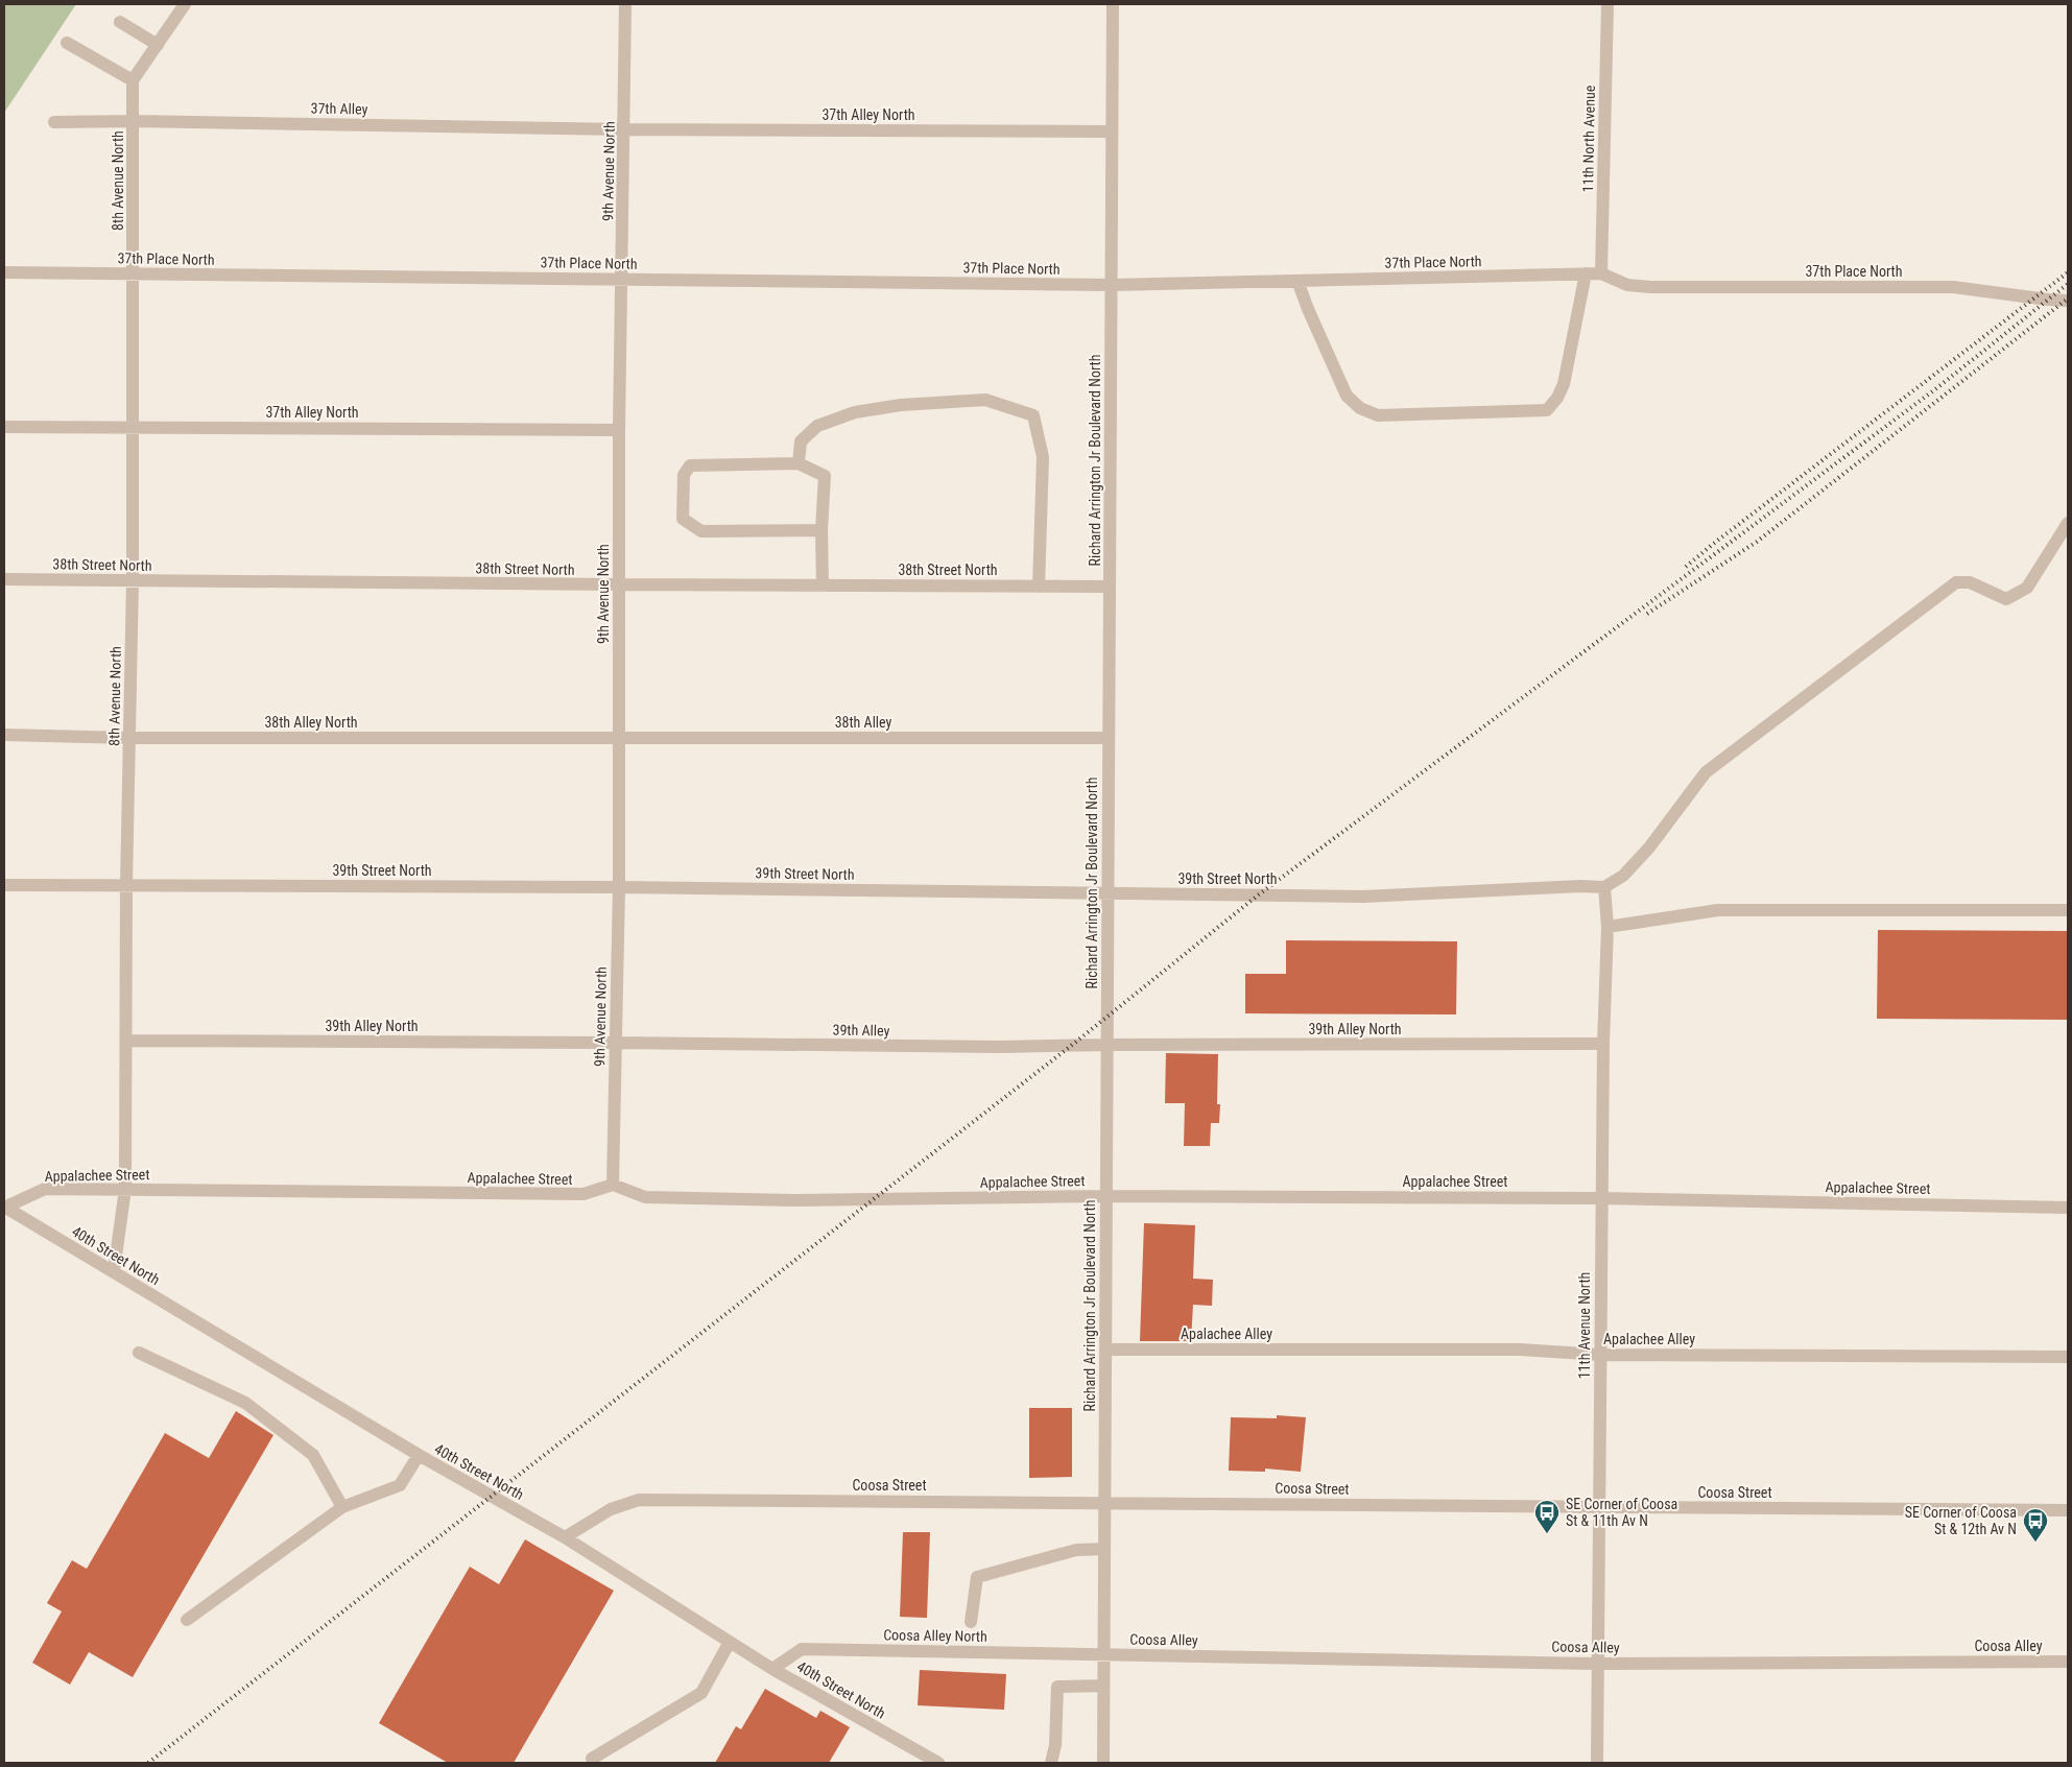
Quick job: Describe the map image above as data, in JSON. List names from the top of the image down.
{
  "streets": {
    "street": [
      "37th Alley",
      "37th Alley North",
      "11th North Avenue",
      "9th Avenue North",
      "8th Avenue North",
      "37th Place North",
      "Richard Arrington Jr Boulevard North",
      "38th Street North",
      "38th Alley North",
      "38th Alley",
      "39th Street North",
      "39th Alley North",
      "39th Alley",
      "Appalachee Street",
      "40th Street North",
      "11th Avenue North",
      "Apalachee Alley",
      "Coosa Street",
      "Coosa Alley North",
      "Coosa Alley"
    ]
  },
  "crossings": [
    ["37th Alley", "37th Alley North"],
    ["37th Alley", "9th Avenue North"],
    ["37th Alley", "8th Avenue North"],
    ["37th Alley North", "9th Avenue North"],
    ["37th Alley North", "8th Avenue North"],
    ["37th Alley North", "Richard Arrington Jr Boulevard North"],
    ["11th North Avenue", "37th Place North"],
    ["9th Avenue North", "37th Place North"],
    ["9th Avenue North", "38th Street North"],
    ["9th Avenue North", "38th Alley North"],
    ["9th Avenue North", "38th Alley"],
    ["9th Avenue North", "39th Street North"],
    ["9th Avenue North", "39th Alley North"],
    ["9th Avenue North", "39th Alley"],
    ["9th Avenue North", "Appalachee Street"],
    ["8th Avenue North", "37th Place North"],
    ["8th Avenue North", "38th Street North"],
    ["8th Avenue North", "38th Alley North"],
    ["8th Avenue North", "39th Street North"],
    ["8th Avenue North", "39th Alley North"],
    ["8th Avenue North", "Appalachee Street"],
    ["8th Avenue North", "40th Street North"],
    ["37th Place North", "Richard Arrington Jr Boulevard North"],
    ["Richard Arrington Jr Boulevard North", "38th Street North"],
    ["Richard Arrington Jr Boulevard North", "38th Alley"],
    ["Richard Arrington Jr Boulevard North", "39th Street North"],
    ["Richard Arrington Jr Boulevard North", "39th Alley North"],
    ["Richard Arrington Jr Boulevard North", "39th Alley"],
    ["Richard Arrington Jr Boulevard North", "Appalachee Street"],
    ["Richard Arrington Jr Boulevard North", "Apalachee Alley"],
    ["Richard Arrington Jr Boulevard North", "Coosa Street"],
    ["Richard Arrington Jr Boulevard North", "Coosa Alley North"],
    ["Richard Arrington Jr Boulevard North", "Coosa Alley"],
    ["38th Alley North", "38th Alley"],
    ["39th Street North", "11th Avenue North"],
    ["39th Alley North", "39th Alley"],
    ["39th Alley North", "11th Avenue North"],
    ["Appalachee Street", "40th Street North"],
    ["Appalachee Street", "11th Avenue North"],
    ["40th Street North", "Coosa Street"],
    ["40th Street North", "Coosa Alley North"],
    ["11th Avenue North", "Apalachee Alley"],
    ["11th Avenue North", "Coosa Street"],
    ["11th Avenue North", "Coosa Alley"],
    ["Coosa Alley North", "Coosa Alley"]
  ],
  "places": {
    "bus stop": ["SE Corner of Coosa St & 11th Av N", "SE Corner of Coosa St & 12th Av N"]
  }
}
